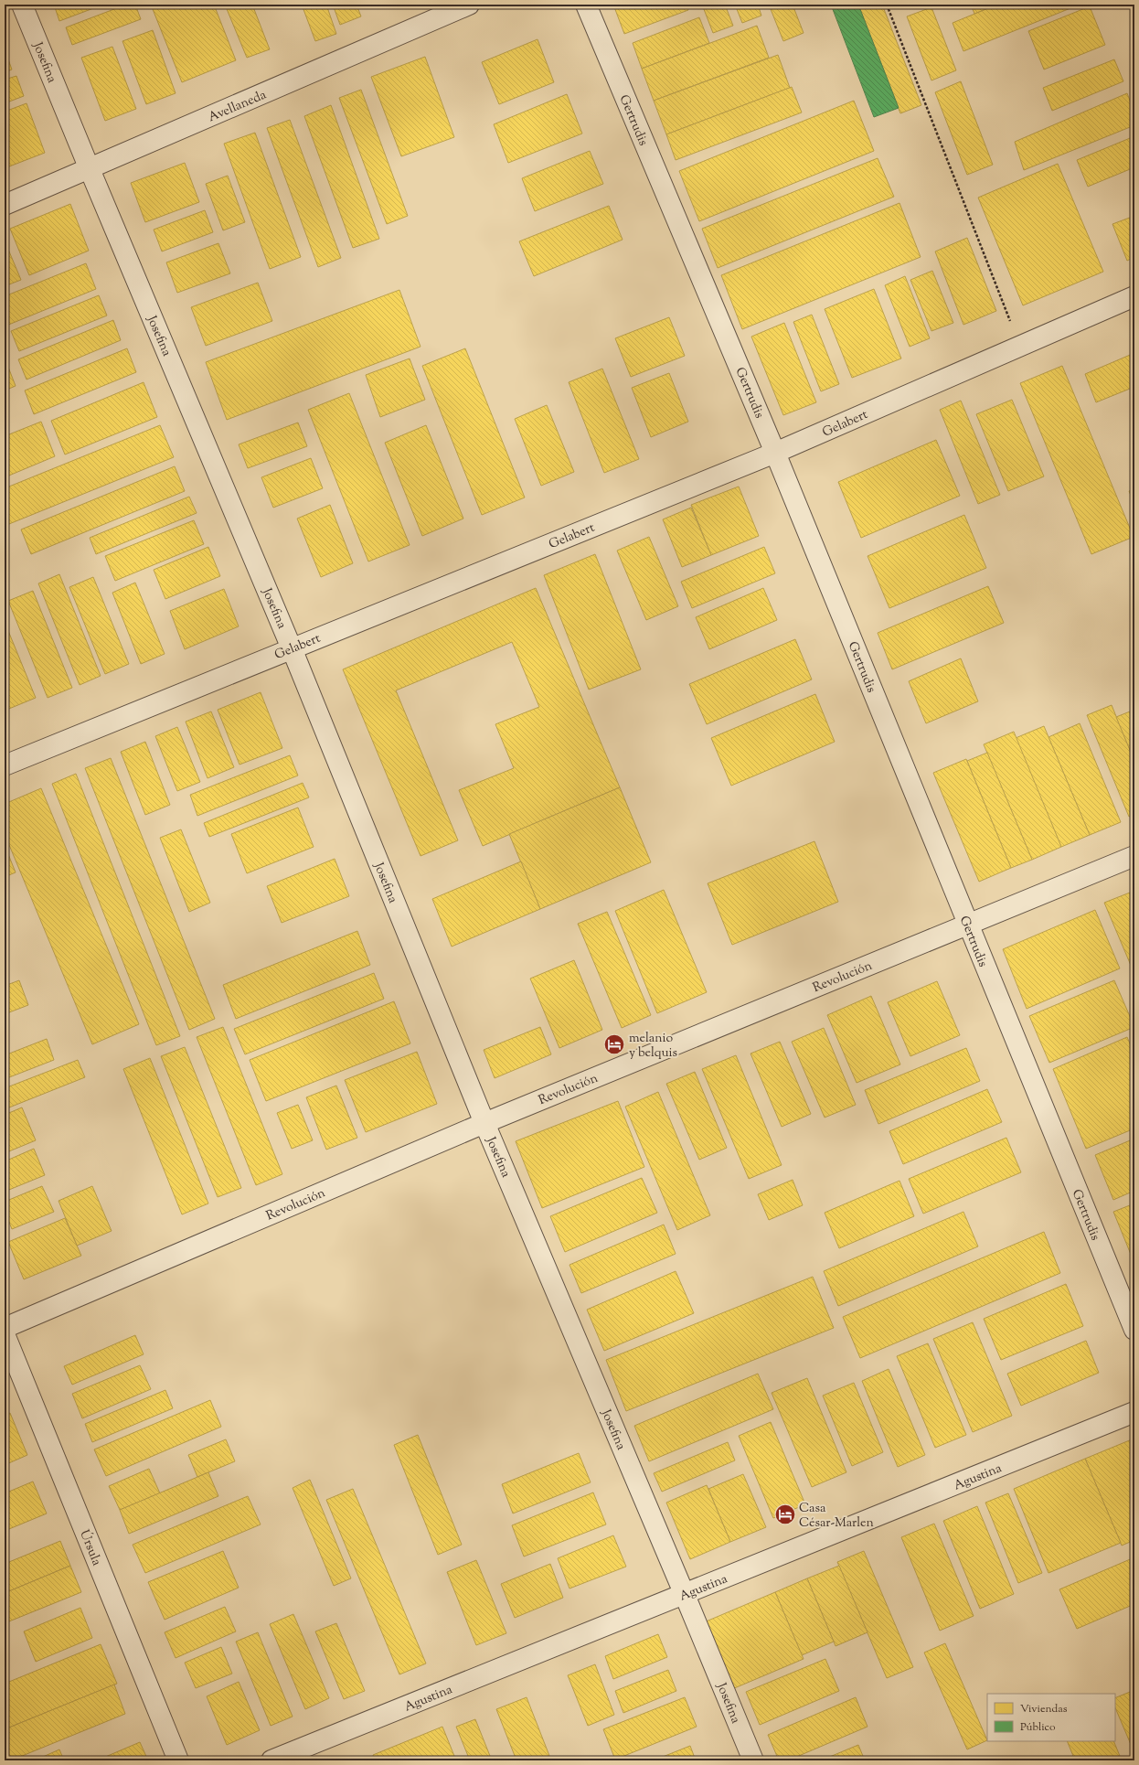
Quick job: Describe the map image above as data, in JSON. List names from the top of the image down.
{
  "streets": {
    "street": [
      "Josefina",
      "Avellaneda",
      "Gertrudis",
      "Gelabert",
      "Revolución",
      "Agustina",
      "Úrsula"
    ]
  },
  "crossings": [
    ["Josefina", "Avellaneda"],
    ["Josefina", "Gelabert"],
    ["Josefina", "Revolución"],
    ["Josefina", "Agustina"],
    ["Gertrudis", "Gelabert"],
    ["Gertrudis", "Revolución"]
  ],
  "places": {
    "hotel": ["melanio y belquis", "Casa César-Marlen"]
  },
  "legend": ["Viviendas", "Público"]
}
